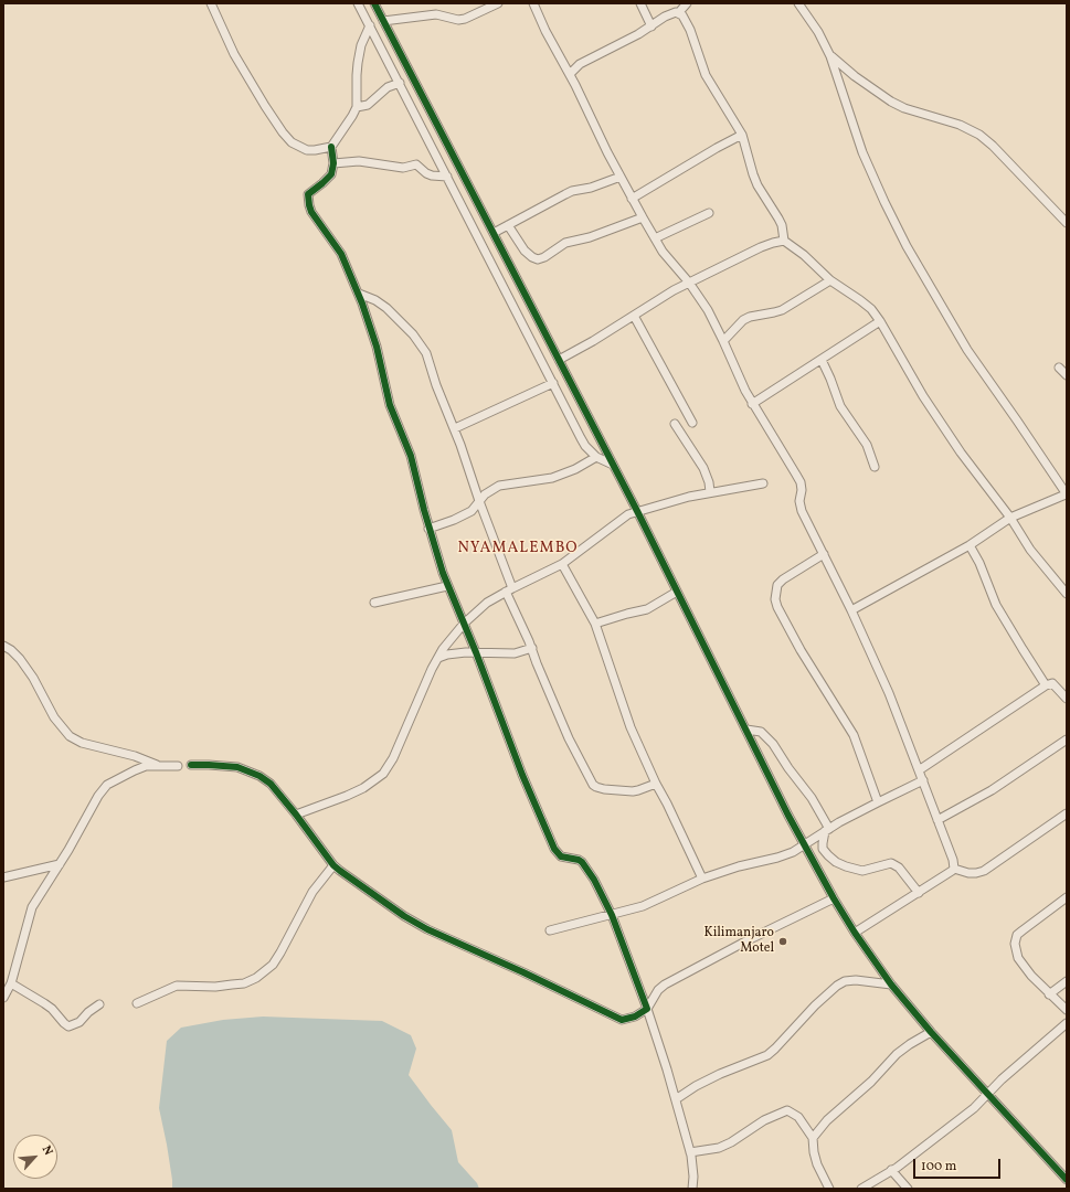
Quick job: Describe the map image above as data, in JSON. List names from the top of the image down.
{
  "districts": ["NYAMALEMBO"],
  "places": ["Kilimanjaro Motel"],
  "scale_bar": "100 m",
  "north": "top right"
}
